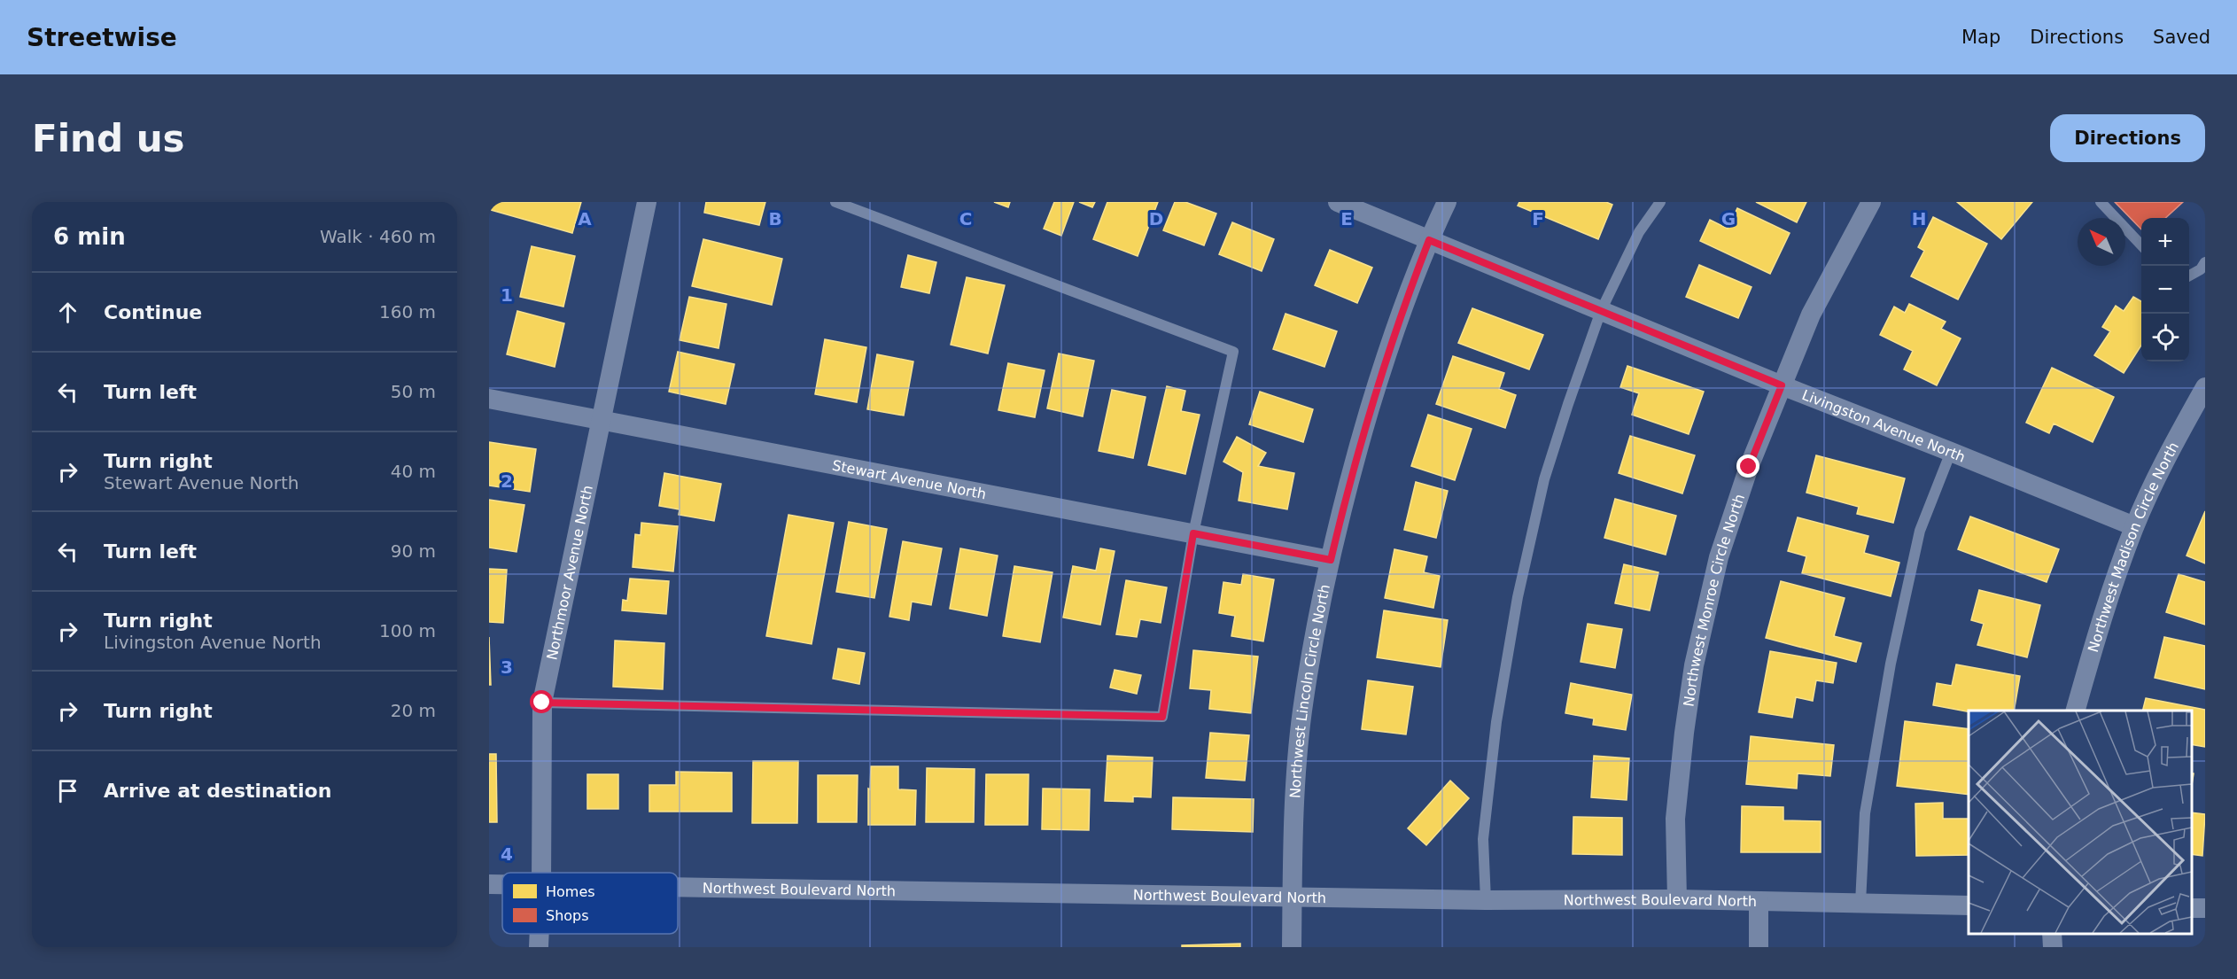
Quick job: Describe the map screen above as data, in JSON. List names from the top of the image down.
{
  "streets": {
    "street": [
      "Livingston Avenue North",
      "Stewart Avenue North",
      "Northwest Madison Circle North",
      "Northmoor Avenue North",
      "Northwest Monroe Circle North",
      "Northwest Lincoln Circle North",
      "Northwest Boulevard North"
    ]
  },
  "crossings": [
    ["Livingston Avenue North", "Northwest Madison Circle North"],
    ["Livingston Avenue North", "Northwest Monroe Circle North"],
    ["Livingston Avenue North", "Northwest Lincoln Circle North"],
    ["Stewart Avenue North", "Northmoor Avenue North"],
    ["Stewart Avenue North", "Northwest Lincoln Circle North"],
    ["Northwest Monroe Circle North", "Northwest Boulevard North"],
    ["Northwest Lincoln Circle North", "Northwest Boulevard North"]
  ],
  "legend": ["Homes", "Shops"],
  "north": "top left",
  "page": {
    "header": "Streetwise",
    "nav": ["Map", "Directions", "Saved"],
    "buttons": "Directions",
    "title": "Find us",
    "heading": ["6 min", "Walk · 460 m"],
    "map_buttons": ["+", "−"],
    "list": [
      ["Continue", "160 m"],
      ["Turn left", "50 m"],
      ["Turn right", "Stewart Avenue North", "40 m"],
      ["Turn left", "90 m"],
      ["Turn right", "Livingston Avenue North", "100 m"],
      ["Turn right", "20 m"],
      "Arrive at destination"
    ]
  },
  "grid": {
    "columns": [
      "A",
      "B",
      "C",
      "D",
      "E",
      "F",
      "G",
      "H"
    ],
    "rows": [
      "1",
      "2",
      "3",
      "4"
    ]
  }
}
